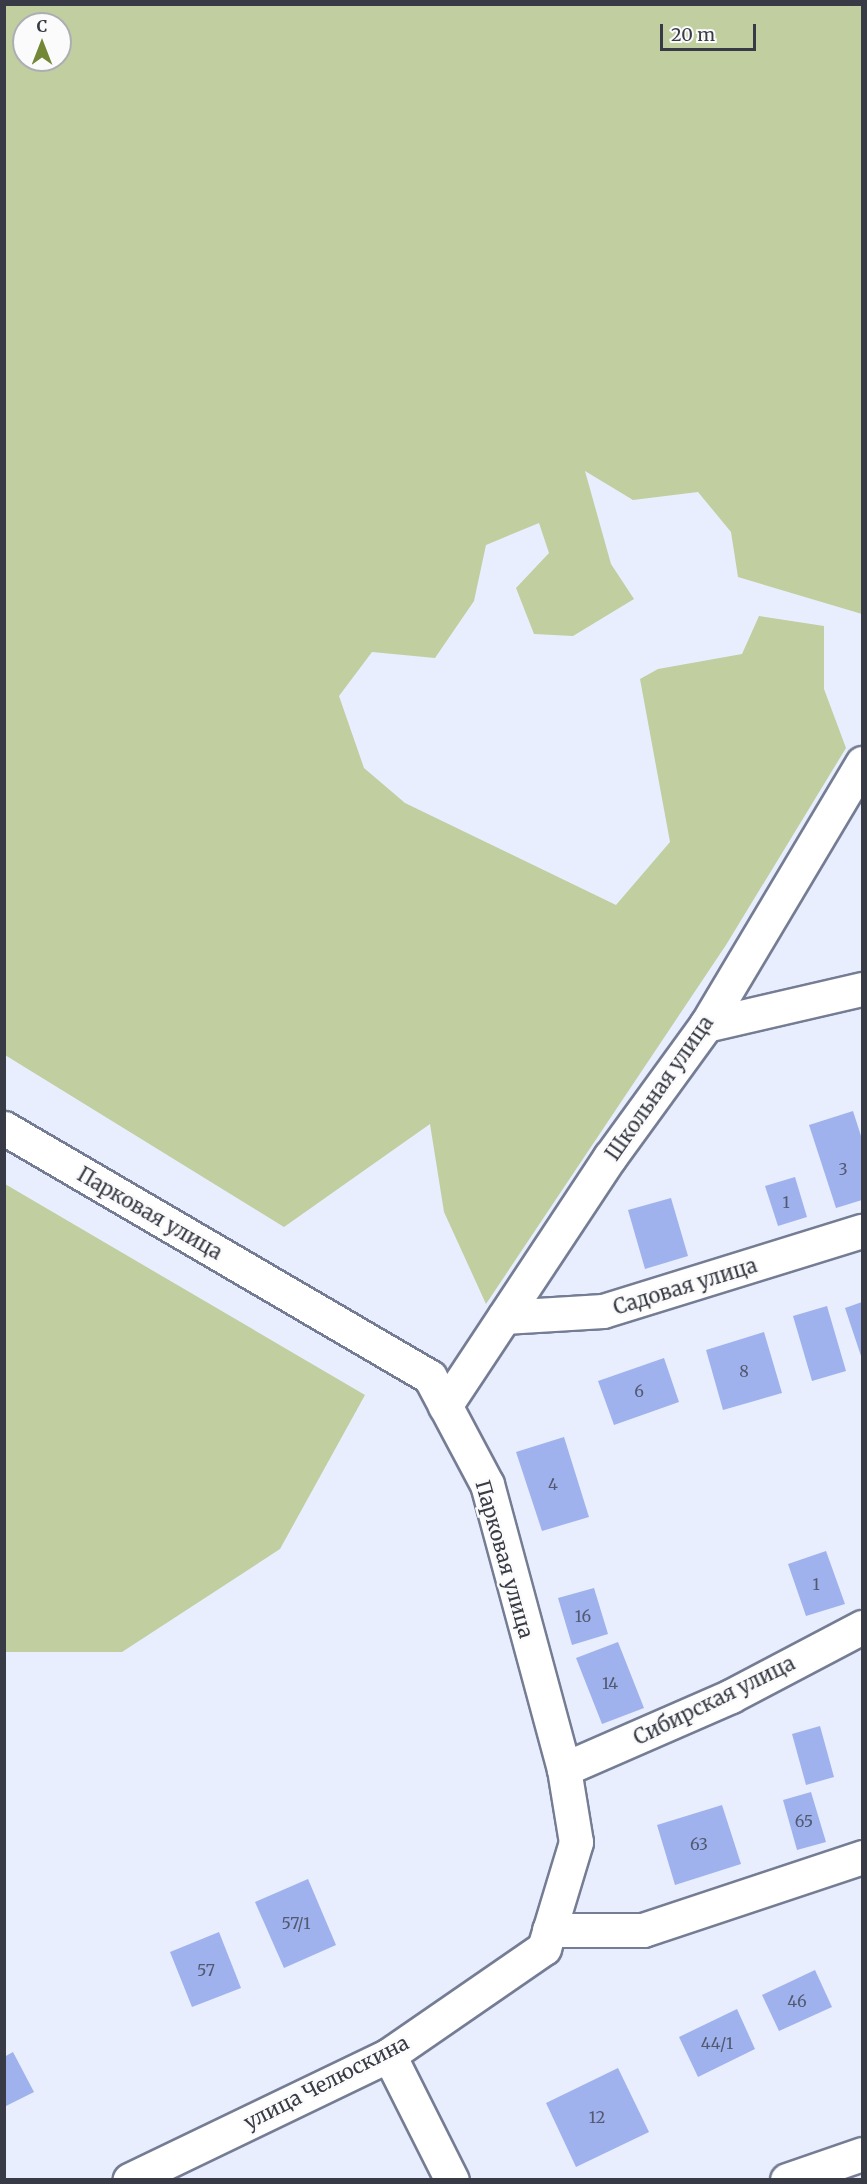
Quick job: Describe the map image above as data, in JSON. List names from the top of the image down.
{
  "streets": {
    "street": [
      "Школьная улица",
      "Парковая улица",
      "Садовая улица",
      "Сибирская улица",
      "улица Челюскина"
    ]
  },
  "crossings": [
    ["Школьная улица", "Парковая улица"],
    ["Школьная улица", "Садовая улица"],
    ["Парковая улица", "Сибирская улица"],
    ["Парковая улица", "улица Челюскина"]
  ],
  "house_numbers": [
    "3",
    "1",
    "8",
    "6",
    "4",
    "1",
    "16",
    "14",
    "65",
    "63",
    "57/1",
    "57",
    "46",
    "44/1",
    "12"
  ],
  "scale_bar": "20 m",
  "north": "top"
}
